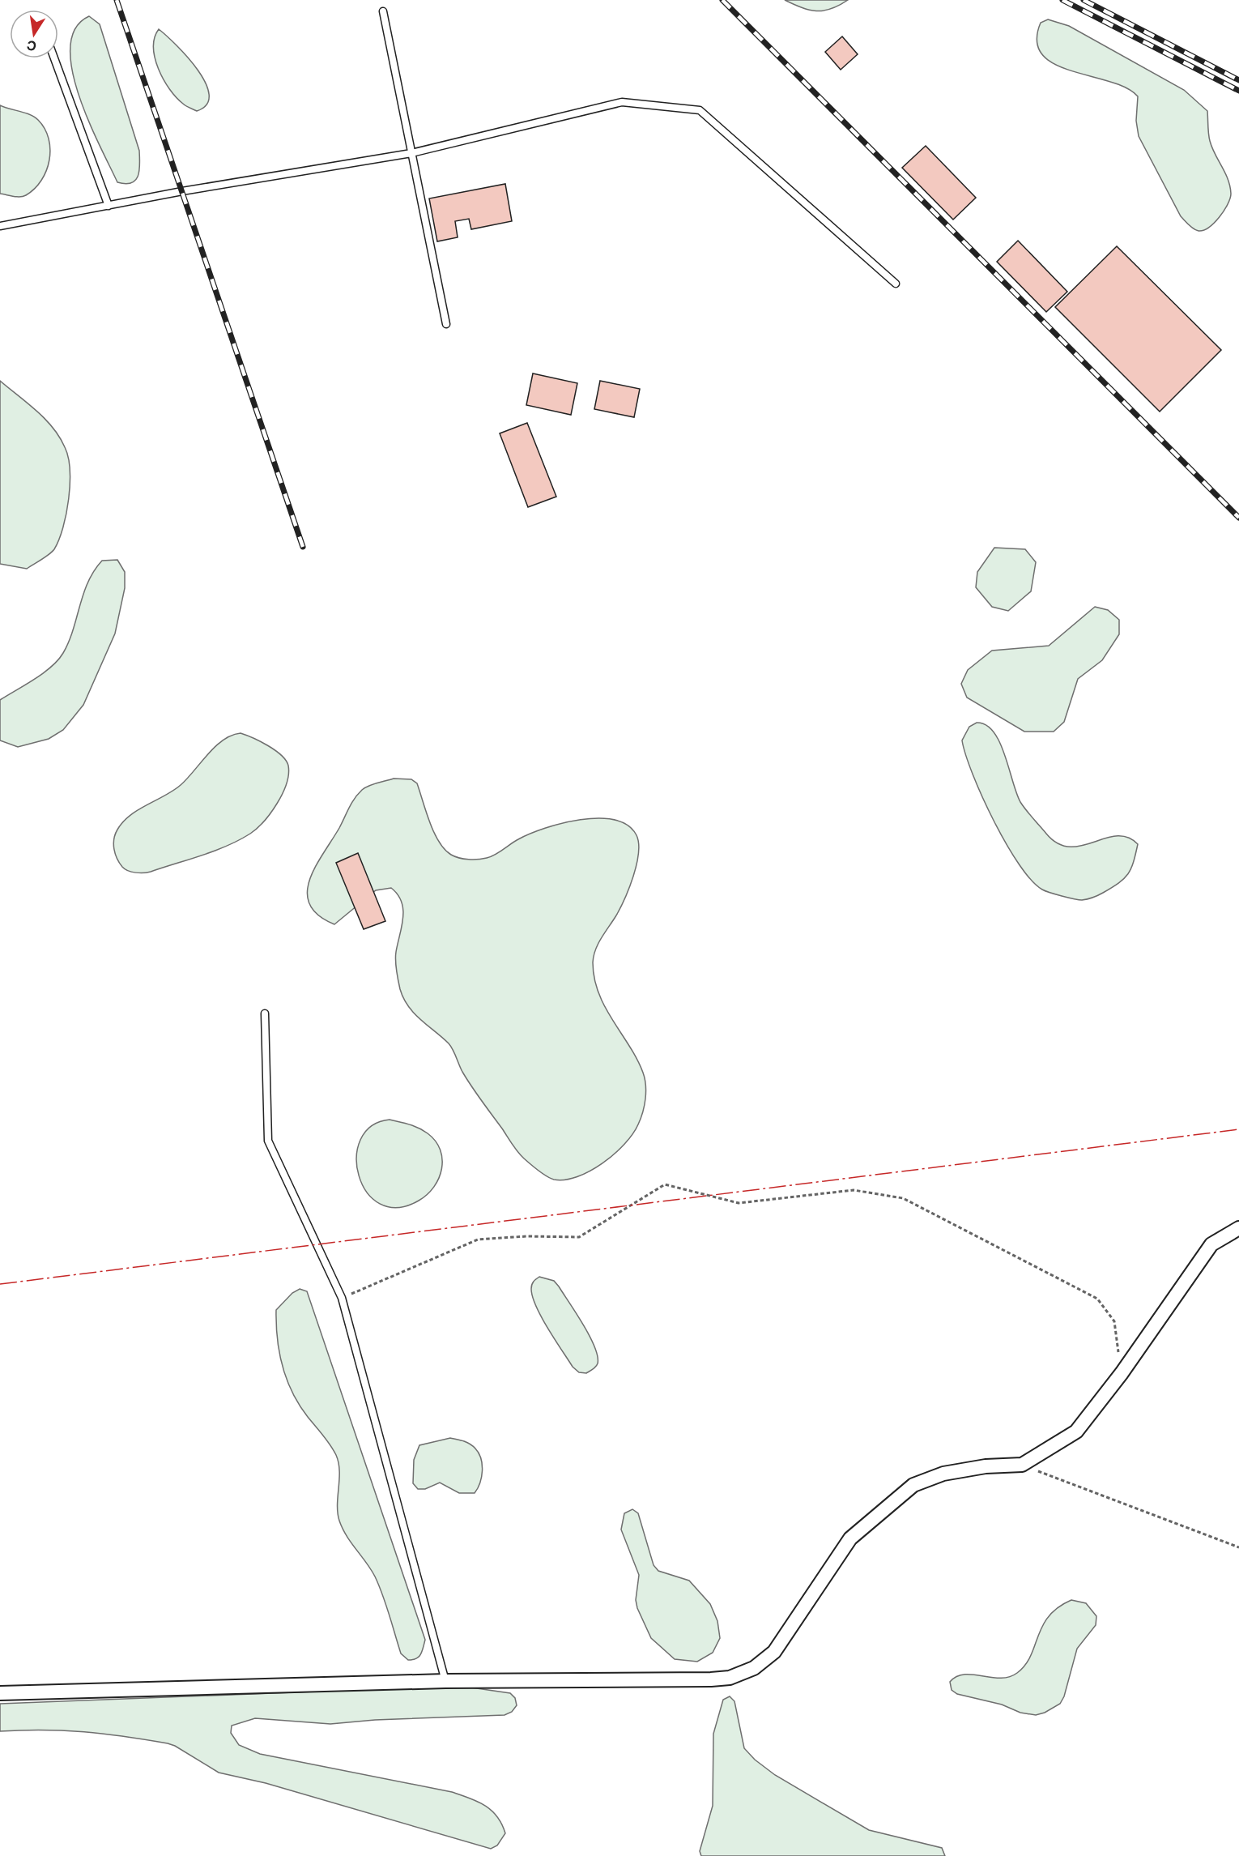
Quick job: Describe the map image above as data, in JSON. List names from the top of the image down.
{
  "north": "bottom"
}
